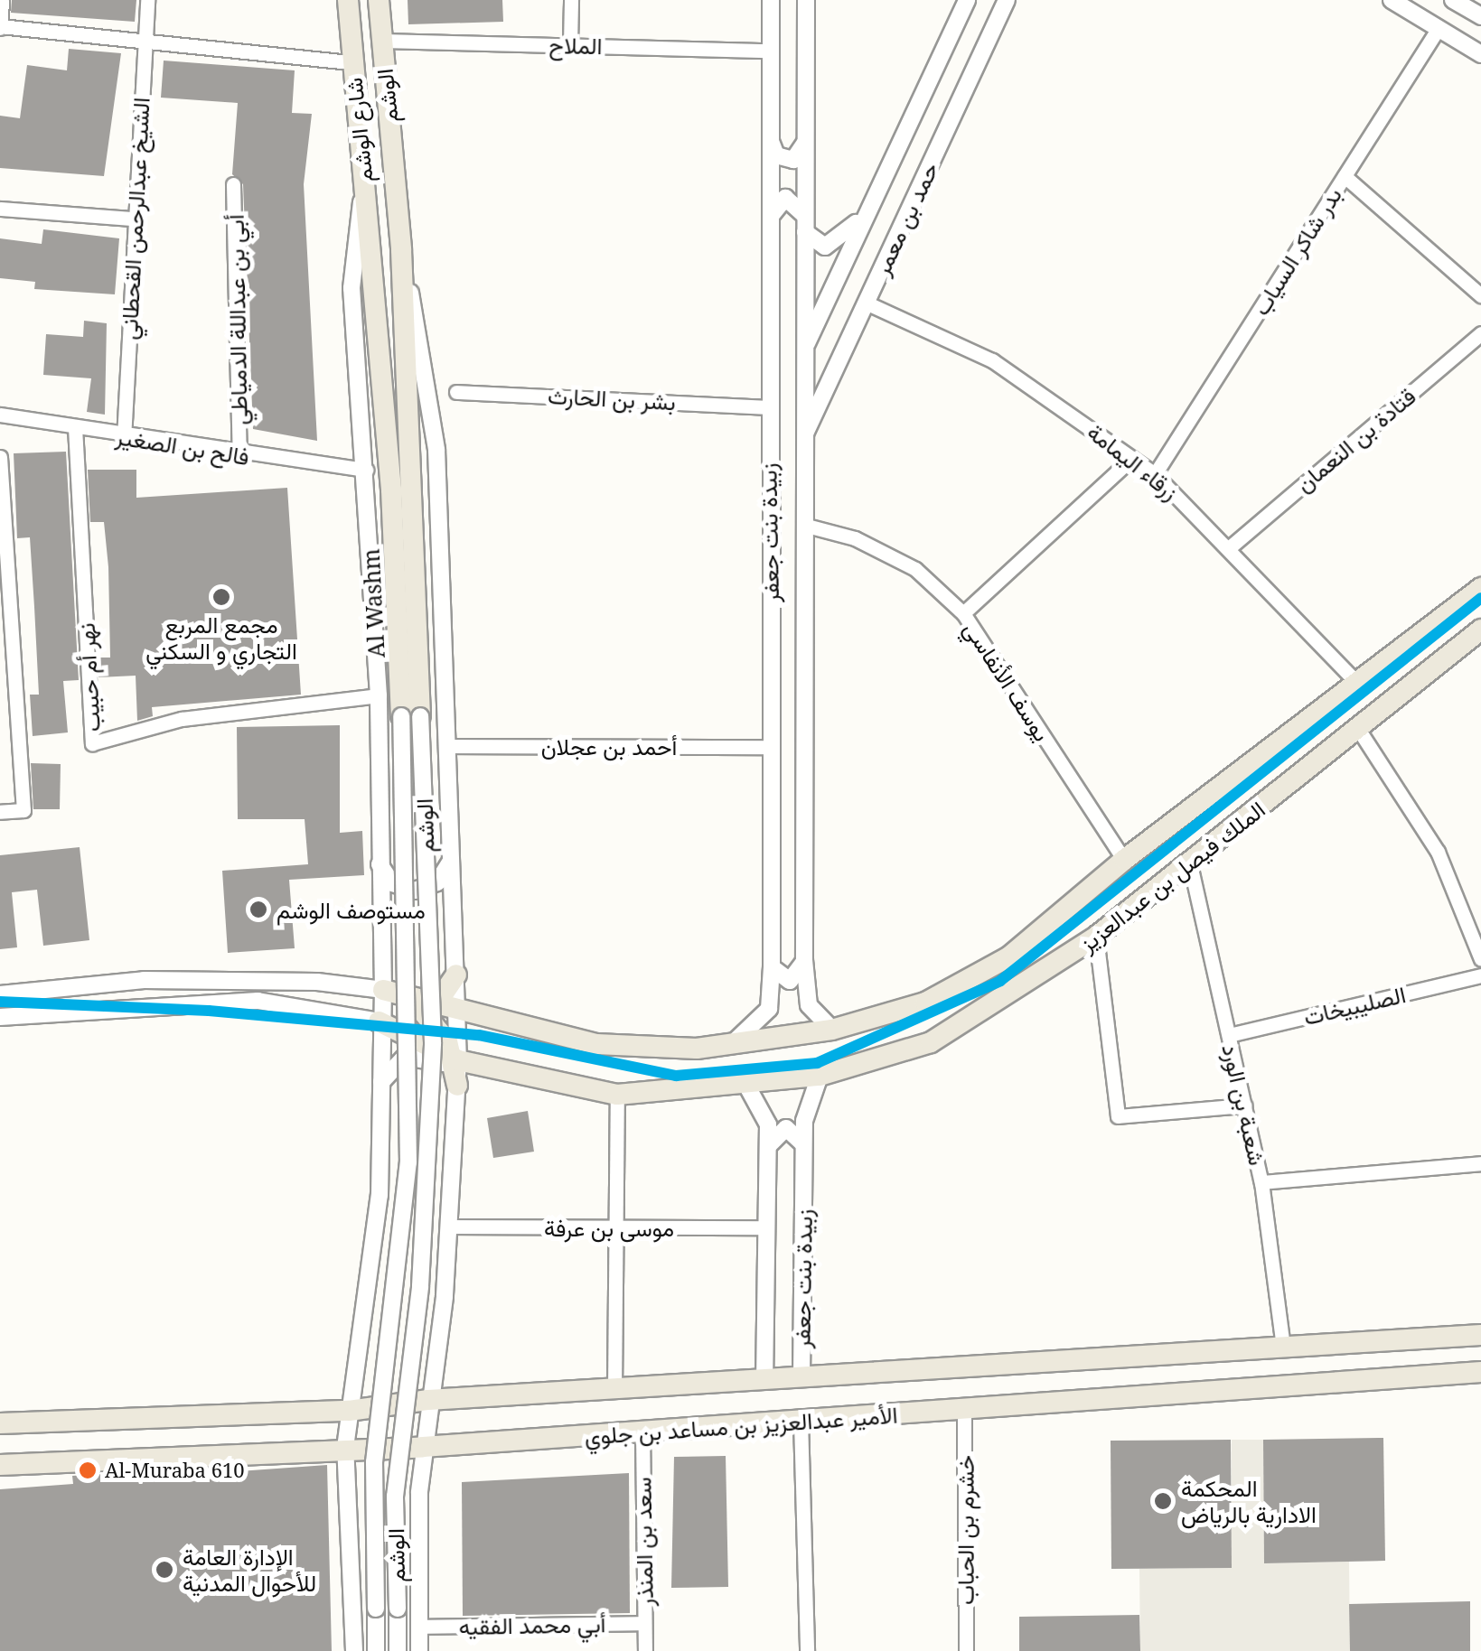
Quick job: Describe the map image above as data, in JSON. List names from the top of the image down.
{
  "streets": {
    "main road": [
      "الوشم",
      "شارع الوشم",
      "الملك فيصل بن عبدالعزيز",
      "الأمير عبدالعزيز بن مساعد بن جلوي"
    ],
    "street": [
      "الملاح",
      "الشيخ عبدالرحمن القحطاني",
      "حمد بن معمر",
      "بدر شاكر السياب",
      "أبي بن عبداللة الدمياطي",
      "بشر بن الحارث",
      "قتادة بن النعمان",
      "فالح بن الصغير",
      "زرقاء اليمامة",
      "زبيدة بنت جعفر",
      "Al Washm",
      "نهر أم حبيب",
      "يوسف الأنفاسي",
      "أحمد بن عجلان",
      "الصليبيخات",
      "شعبة بن الورد",
      "موسى بن عرفة",
      "خشرم بن الحباب",
      "سعد بن المنذر",
      "أبي محمد الفقيه"
    ]
  },
  "crossings": [
    ["الملاح", "الوشم"],
    ["الملاح", "زبيدة بنت جعفر"],
    ["الوشم", "شارع الوشم"],
    ["الوشم", "Al Washm"],
    ["الوشم", "الملك فيصل بن عبدالعزيز"],
    ["الوشم", "موسى بن عرفة"],
    ["الوشم", "الأمير عبدالعزيز بن مساعد بن جلوي"],
    ["الوشم", "أبي محمد الفقيه"],
    ["شارع الوشم", "Al Washm"],
    ["الشيخ عبدالرحمن القحطاني", "فالح بن الصغير"],
    ["حمد بن معمر", "زرقاء اليمامة"],
    ["حمد بن معمر", "زبيدة بنت جعفر"],
    ["بدر شاكر السياب", "زرقاء اليمامة"],
    ["أبي بن عبداللة الدمياطي", "فالح بن الصغير"],
    ["بشر بن الحارث", "زبيدة بنت جعفر"],
    ["قتادة بن النعمان", "زرقاء اليمامة"],
    ["فالح بن الصغير", "Al Washm"],
    ["فالح بن الصغير", "نهر أم حبيب"],
    ["زرقاء اليمامة", "الملك فيصل بن عبدالعزيز"],
    ["زبيدة بنت جعفر", "يوسف الأنفاسي"],
    ["زبيدة بنت جعفر", "أحمد بن عجلان"],
    ["زبيدة بنت جعفر", "الملك فيصل بن عبدالعزيز"],
    ["زبيدة بنت جعفر", "موسى بن عرفة"],
    ["زبيدة بنت جعفر", "الأمير عبدالعزيز بن مساعد بن جلوي"],
    ["Al Washm", "نهر أم حبيب"],
    ["Al Washm", "الملك فيصل بن عبدالعزيز"],
    ["يوسف الأنفاسي", "الملك فيصل بن عبدالعزيز"],
    ["الملك فيصل بن عبدالعزيز", "شعبة بن الورد"],
    ["الصليبيخات", "شعبة بن الورد"],
    ["شعبة بن الورد", "الأمير عبدالعزيز بن مساعد بن جلوي"],
    ["الأمير عبدالعزيز بن مساعد بن جلوي", "خشرم بن الحباب"],
    ["الأمير عبدالعزيز بن مساعد بن جلوي", "سعد بن المنذر"],
    ["سعد بن المنذر", "أبي محمد الفقيه"]
  ],
  "places": [
    "مجمع المربع التجاري و السكني",
    "مستوصف الوشم",
    "Al-Muraba 610",
    "المحكمة الادارية بالرياض",
    "الإدارة العامة للأحوال المدنية"
  ]
}
